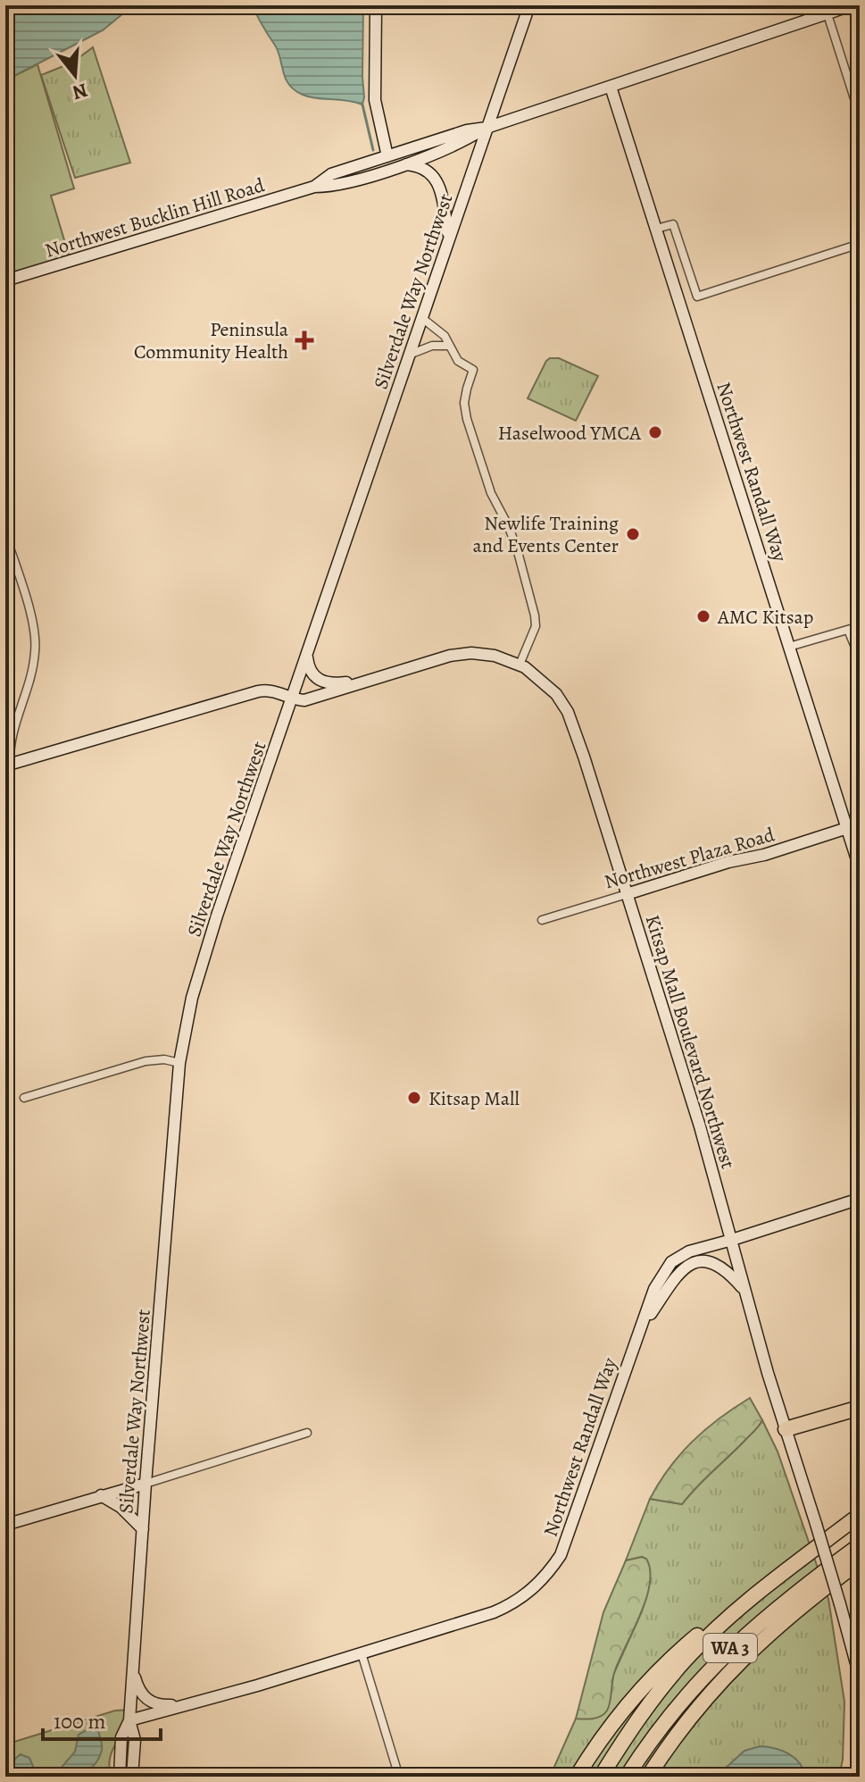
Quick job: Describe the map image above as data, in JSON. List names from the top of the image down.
{
  "streets": {
    "highway": ["WA 3"],
    "main road": [
      "Northwest Bucklin Hill Road",
      "Silverdale Way Northwest",
      "Northwest Randall Way",
      "Northwest Plaza Road",
      "Kitsap Mall Boulevard Northwest"
    ]
  },
  "crossings": [
    ["Northwest Bucklin Hill Road", "Silverdale Way Northwest"],
    ["Northwest Bucklin Hill Road", "Northwest Randall Way"],
    ["Silverdale Way Northwest", "Northwest Randall Way"],
    ["Silverdale Way Northwest", "Kitsap Mall Boulevard Northwest"],
    ["Northwest Randall Way", "Northwest Plaza Road"],
    ["Northwest Randall Way", "Kitsap Mall Boulevard Northwest"],
    ["Northwest Plaza Road", "Kitsap Mall Boulevard Northwest"]
  ],
  "places": {
    "health": ["Peninsula Community Health"],
    "other": [
      "Haselwood YMCA",
      "Newlife Training and Events Center",
      "AMC Kitsap",
      "Kitsap Mall"
    ]
  },
  "scale_bar": "100 m",
  "north": "bottom"
}
